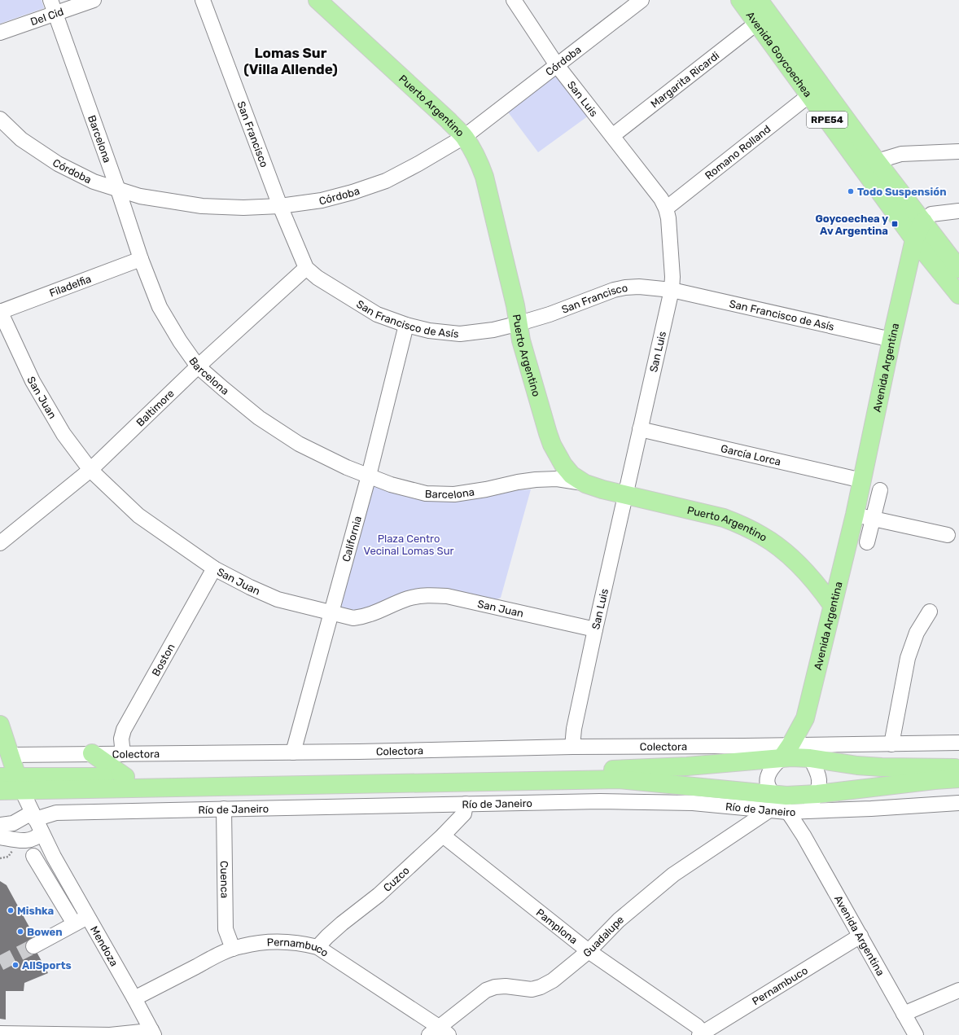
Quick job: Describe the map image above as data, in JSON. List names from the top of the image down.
{
  "streets": {
    "main road": [
      "Avenida Goycoechea",
      "Puerto Argentino",
      "RPE54",
      "Avenida Argentina"
    ],
    "street": [
      "Del Cid",
      "Córdoba",
      "Margarita Ricardi",
      "San Luis",
      "San Francisco",
      "Barcelona",
      "Romano Rolland",
      "Filadelfia",
      "San Francisco de Asís",
      "San Juan",
      "Baltimore",
      "García Lorca",
      "California",
      "Boston",
      "Colectora",
      "Río de Janeiro",
      "Cuzco",
      "Cuenca",
      "Pamplona",
      "Guadalupe",
      "Mendoza",
      "Pernambuco"
    ]
  },
  "crossings": [
    ["Del Cid", "Barcelona"],
    ["Avenida Goycoechea", "Margarita Ricardi"],
    ["Avenida Goycoechea", "Romano Rolland"],
    ["Avenida Goycoechea", "Avenida Argentina"],
    ["Córdoba", "San Luis"],
    ["Córdoba", "Puerto Argentino"],
    ["Córdoba", "San Francisco"],
    ["Córdoba", "Barcelona"],
    ["Margarita Ricardi", "San Luis"],
    ["San Luis", "Puerto Argentino"],
    ["San Luis", "San Francisco"],
    ["San Luis", "Romano Rolland"],
    ["San Luis", "San Francisco de Asís"],
    ["San Luis", "San Juan"],
    ["San Luis", "García Lorca"],
    ["San Luis", "Colectora"],
    ["Puerto Argentino", "San Francisco"],
    ["Puerto Argentino", "Barcelona"],
    ["Puerto Argentino", "San Francisco de Asís"],
    ["Puerto Argentino", "Avenida Argentina"],
    ["San Francisco", "San Francisco de Asís"],
    ["San Francisco", "Baltimore"],
    ["Barcelona", "Filadelfia"],
    ["Barcelona", "Baltimore"],
    ["Barcelona", "California"],
    ["Filadelfia", "San Juan"],
    ["San Francisco de Asís", "Avenida Argentina"],
    ["San Francisco de Asís", "Baltimore"],
    ["San Francisco de Asís", "California"],
    ["Avenida Argentina", "García Lorca"],
    ["Avenida Argentina", "Colectora"],
    ["Avenida Argentina", "Río de Janeiro"],
    ["Avenida Argentina", "Guadalupe"],
    ["Avenida Argentina", "Pernambuco"],
    ["San Juan", "Baltimore"],
    ["San Juan", "California"],
    ["San Juan", "Boston"],
    ["California", "Colectora"],
    ["Boston", "Colectora"],
    ["Río de Janeiro", "Cuzco"],
    ["Río de Janeiro", "Cuenca"],
    ["Río de Janeiro", "Guadalupe"],
    ["Río de Janeiro", "Mendoza"],
    ["Cuzco", "Pamplona"],
    ["Cuzco", "Pernambuco"],
    ["Cuenca", "Pernambuco"],
    ["Pamplona", "Guadalupe"],
    ["Pamplona", "Pernambuco"],
    ["Guadalupe", "Pernambuco"],
    ["Mendoza", "Pernambuco"]
  ],
  "districts": ["Lomas Sur (Villa Allende)"],
  "parks": ["Plaza Centro Vecinal Lomas Sur"],
  "places": {
    "other": [
      "Todo Suspensión",
      "Mishka",
      "Bowen",
      "AllSports"
    ],
    "transit": ["Goycoechea y Av Argentina"]
  }
}
